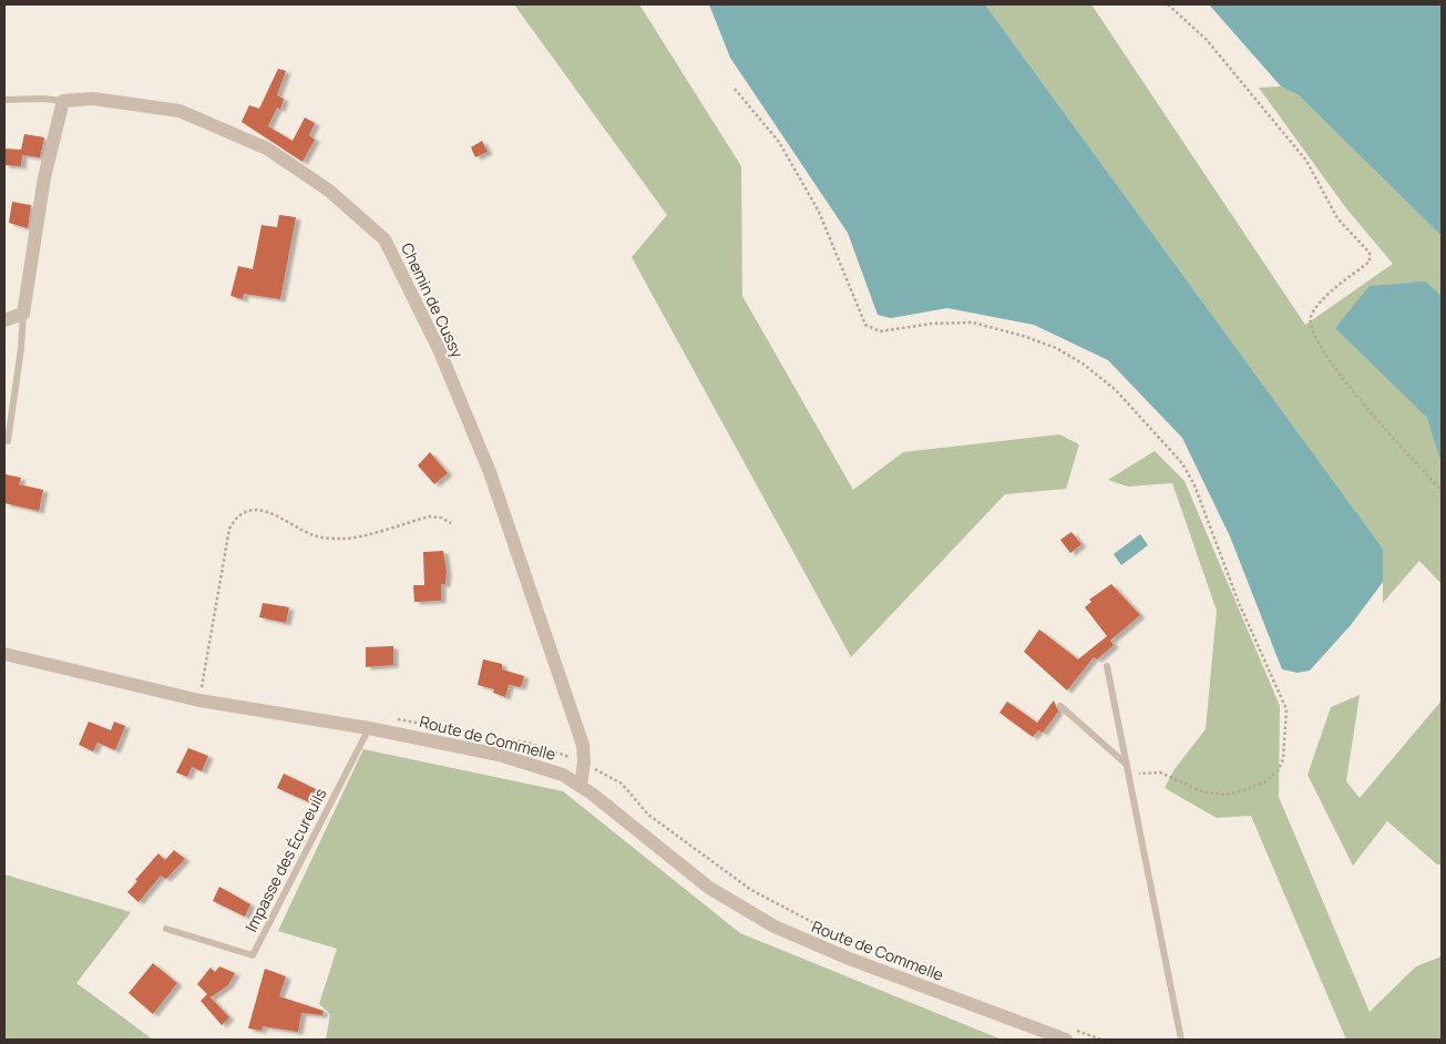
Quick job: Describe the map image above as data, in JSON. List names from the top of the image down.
{
  "streets": {
    "street": ["Chemin de Cussy", "Route de Commelle"],
    "lane": ["Impasse des Écureuils"]
  },
  "crossings": [
    ["Chemin de Cussy", "Route de Commelle"],
    ["Route de Commelle", "Impasse des Écureuils"]
  ]
}
